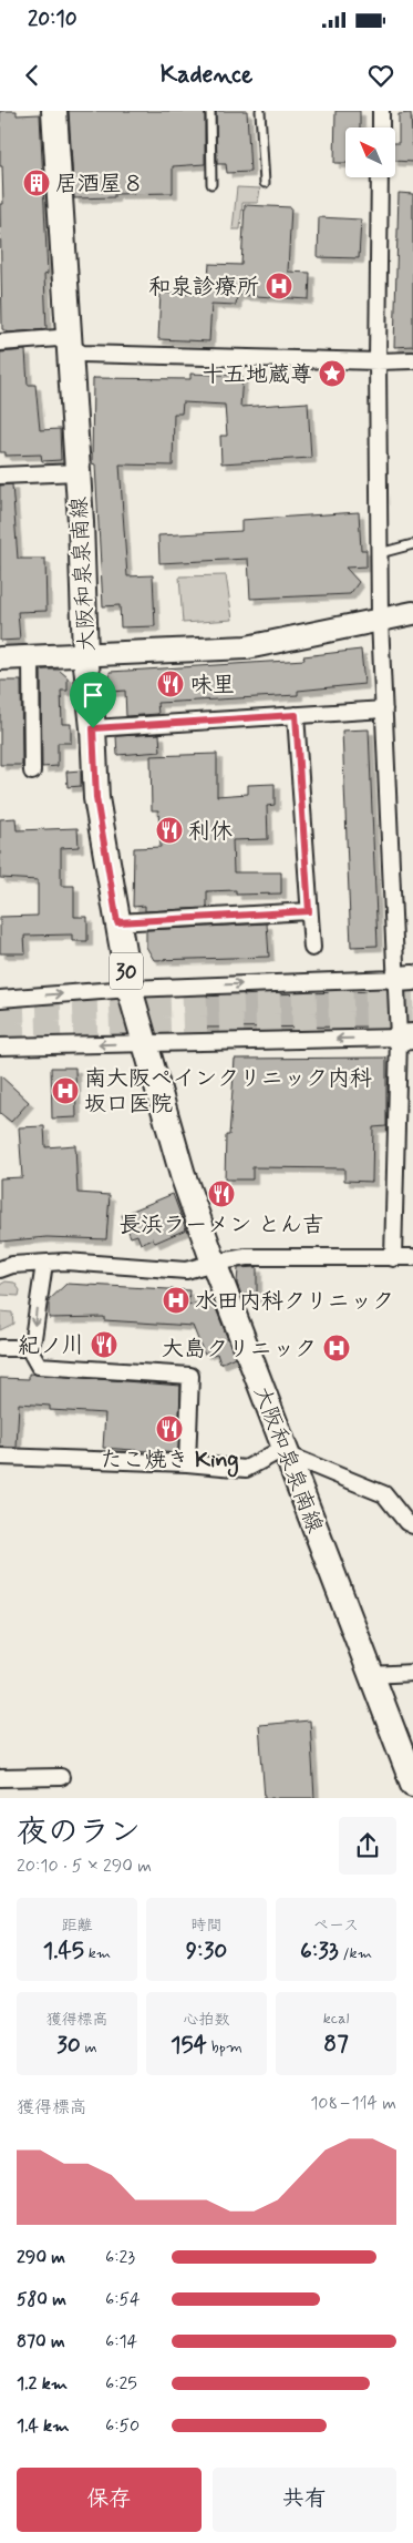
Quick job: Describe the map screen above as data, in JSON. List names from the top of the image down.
{
  "streets": {
    "main road": ["大阪和泉泉南線", "30"]
  },
  "places": {
    "building": ["居酒屋８"],
    "hospital": [
      "和泉診療所",
      "南大阪ペインクリニック内科 坂口医院",
      "水田内科クリニック",
      "大島クリニック"
    ],
    "place": ["十五地蔵尊"],
    "restaurant": [
      "味里",
      "利休",
      "長浜ラーメン とん吉",
      "紀ノ川",
      "たこ焼き King"
    ]
  },
  "north": "top left",
  "page": {
    "status": "20:10",
    "header": "Kadence",
    "heading": ["夜のラン", "20:10 · 5 × 290 m"],
    "stats": [
      ["距離", "1.45 km"],
      ["時間", "9:30"],
      ["ペース", "6:33 /km"],
      ["獲得標高", "30 m"],
      ["心拍数", "154 bpm"],
      ["kcal", "87"]
    ],
    "chart": ["獲得標高", "108–114 m"],
    "list": [
      {
        "name": "290 m",
        "note": "6:23"
      },
      {
        "name": "580 m",
        "note": "6:54"
      },
      {
        "name": "870 m",
        "note": "6:14"
      },
      {
        "name": "1.2 km",
        "note": "6:25"
      },
      {
        "name": "1.4 km",
        "note": "6:50"
      }
    ],
    "buttons": ["保存", "共有"]
  }
}
